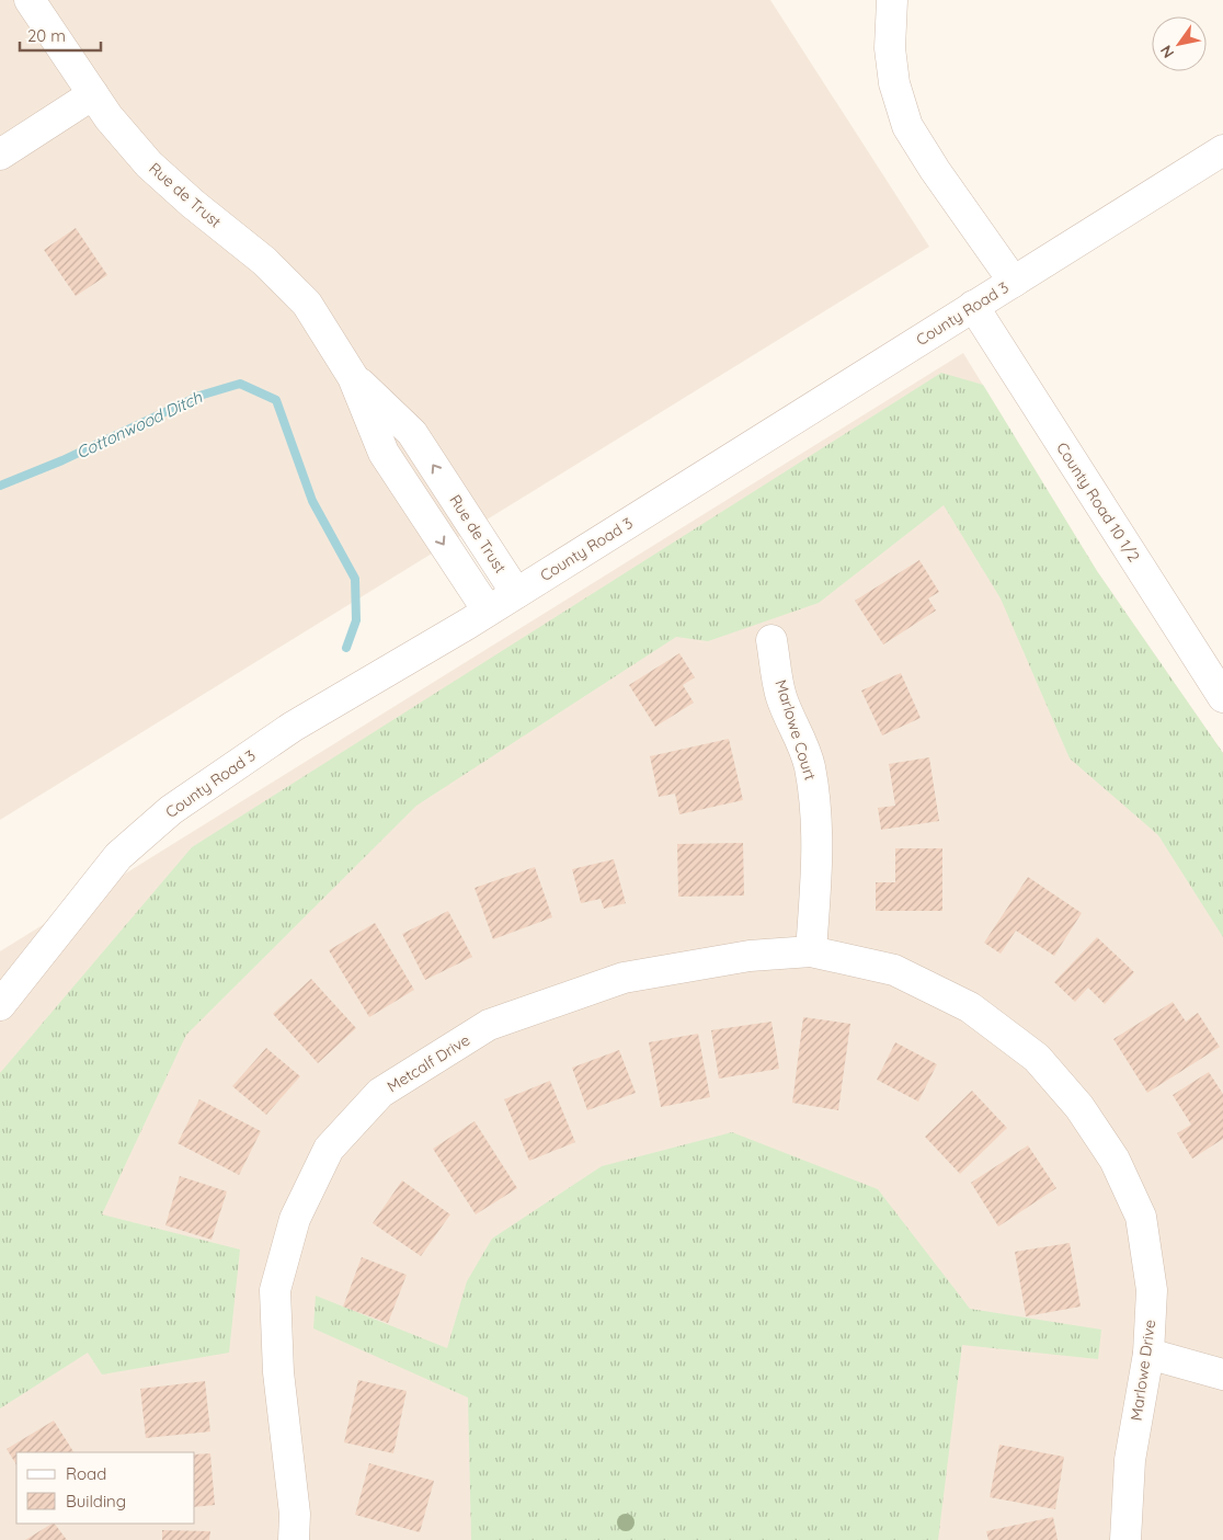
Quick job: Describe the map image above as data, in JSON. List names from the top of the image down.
{
  "streets": {
    "street": [
      "Rue de Trust",
      "County Road 3",
      "County Road 10 1/2",
      "Marlowe Court",
      "Metcalf Drive",
      "Marlowe Drive"
    ]
  },
  "crossings": [
    ["Rue de Trust", "County Road 3"],
    ["County Road 3", "County Road 10 1/2"],
    ["Marlowe Court", "Metcalf Drive"],
    ["Marlowe Court", "Marlowe Drive"],
    ["Metcalf Drive", "Marlowe Drive"]
  ],
  "water": ["Cottonwood Ditch"],
  "legend": ["Road", "Building"],
  "scale_bar": "20 m",
  "north": "bottom left"
}
